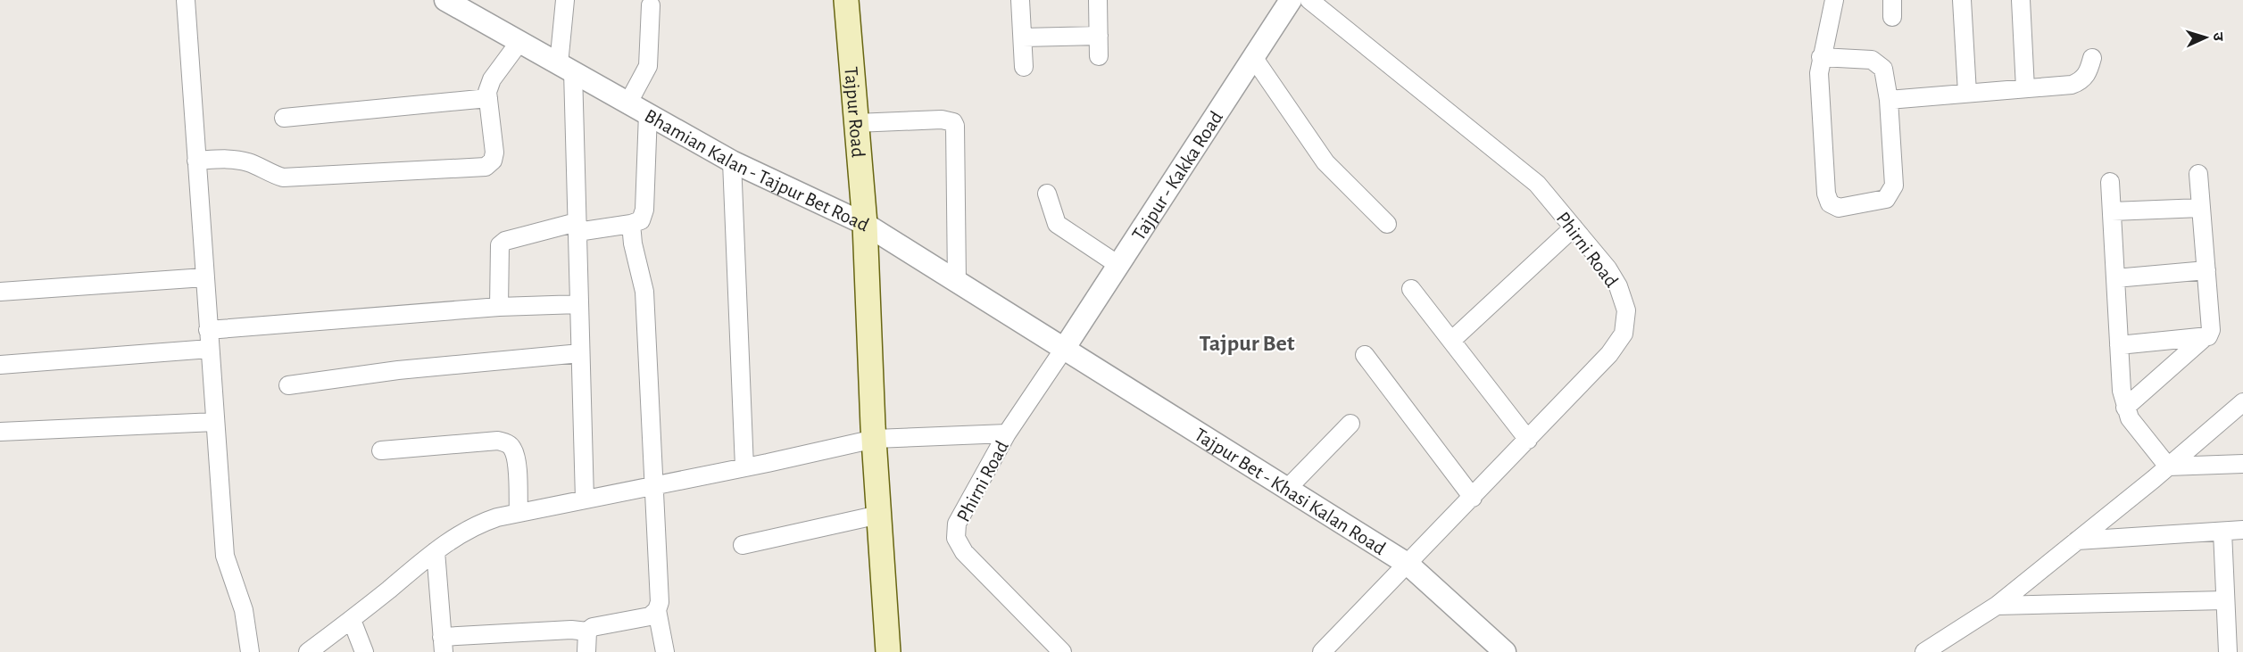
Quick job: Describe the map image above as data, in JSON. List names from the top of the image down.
{
  "streets": {
    "main road": ["Tajpur Road"],
    "street": [
      "Bhamian Kalan - Tajpur Bet Road",
      "Tajpur - Kakka Road",
      "Phirni Road",
      "Tajpur Bet - Khasi Kalan Road"
    ]
  },
  "crossings": [
    ["Tajpur Road", "Bhamian Kalan - Tajpur Bet Road"],
    ["Bhamian Kalan - Tajpur Bet Road", "Tajpur - Kakka Road"],
    ["Bhamian Kalan - Tajpur Bet Road", "Phirni Road"],
    ["Bhamian Kalan - Tajpur Bet Road", "Tajpur Bet - Khasi Kalan Road"],
    ["Tajpur - Kakka Road", "Phirni Road"],
    ["Tajpur - Kakka Road", "Tajpur Bet - Khasi Kalan Road"],
    ["Phirni Road", "Tajpur Bet - Khasi Kalan Road"]
  ],
  "districts": ["Tajpur Bet"],
  "north": "right"
}
